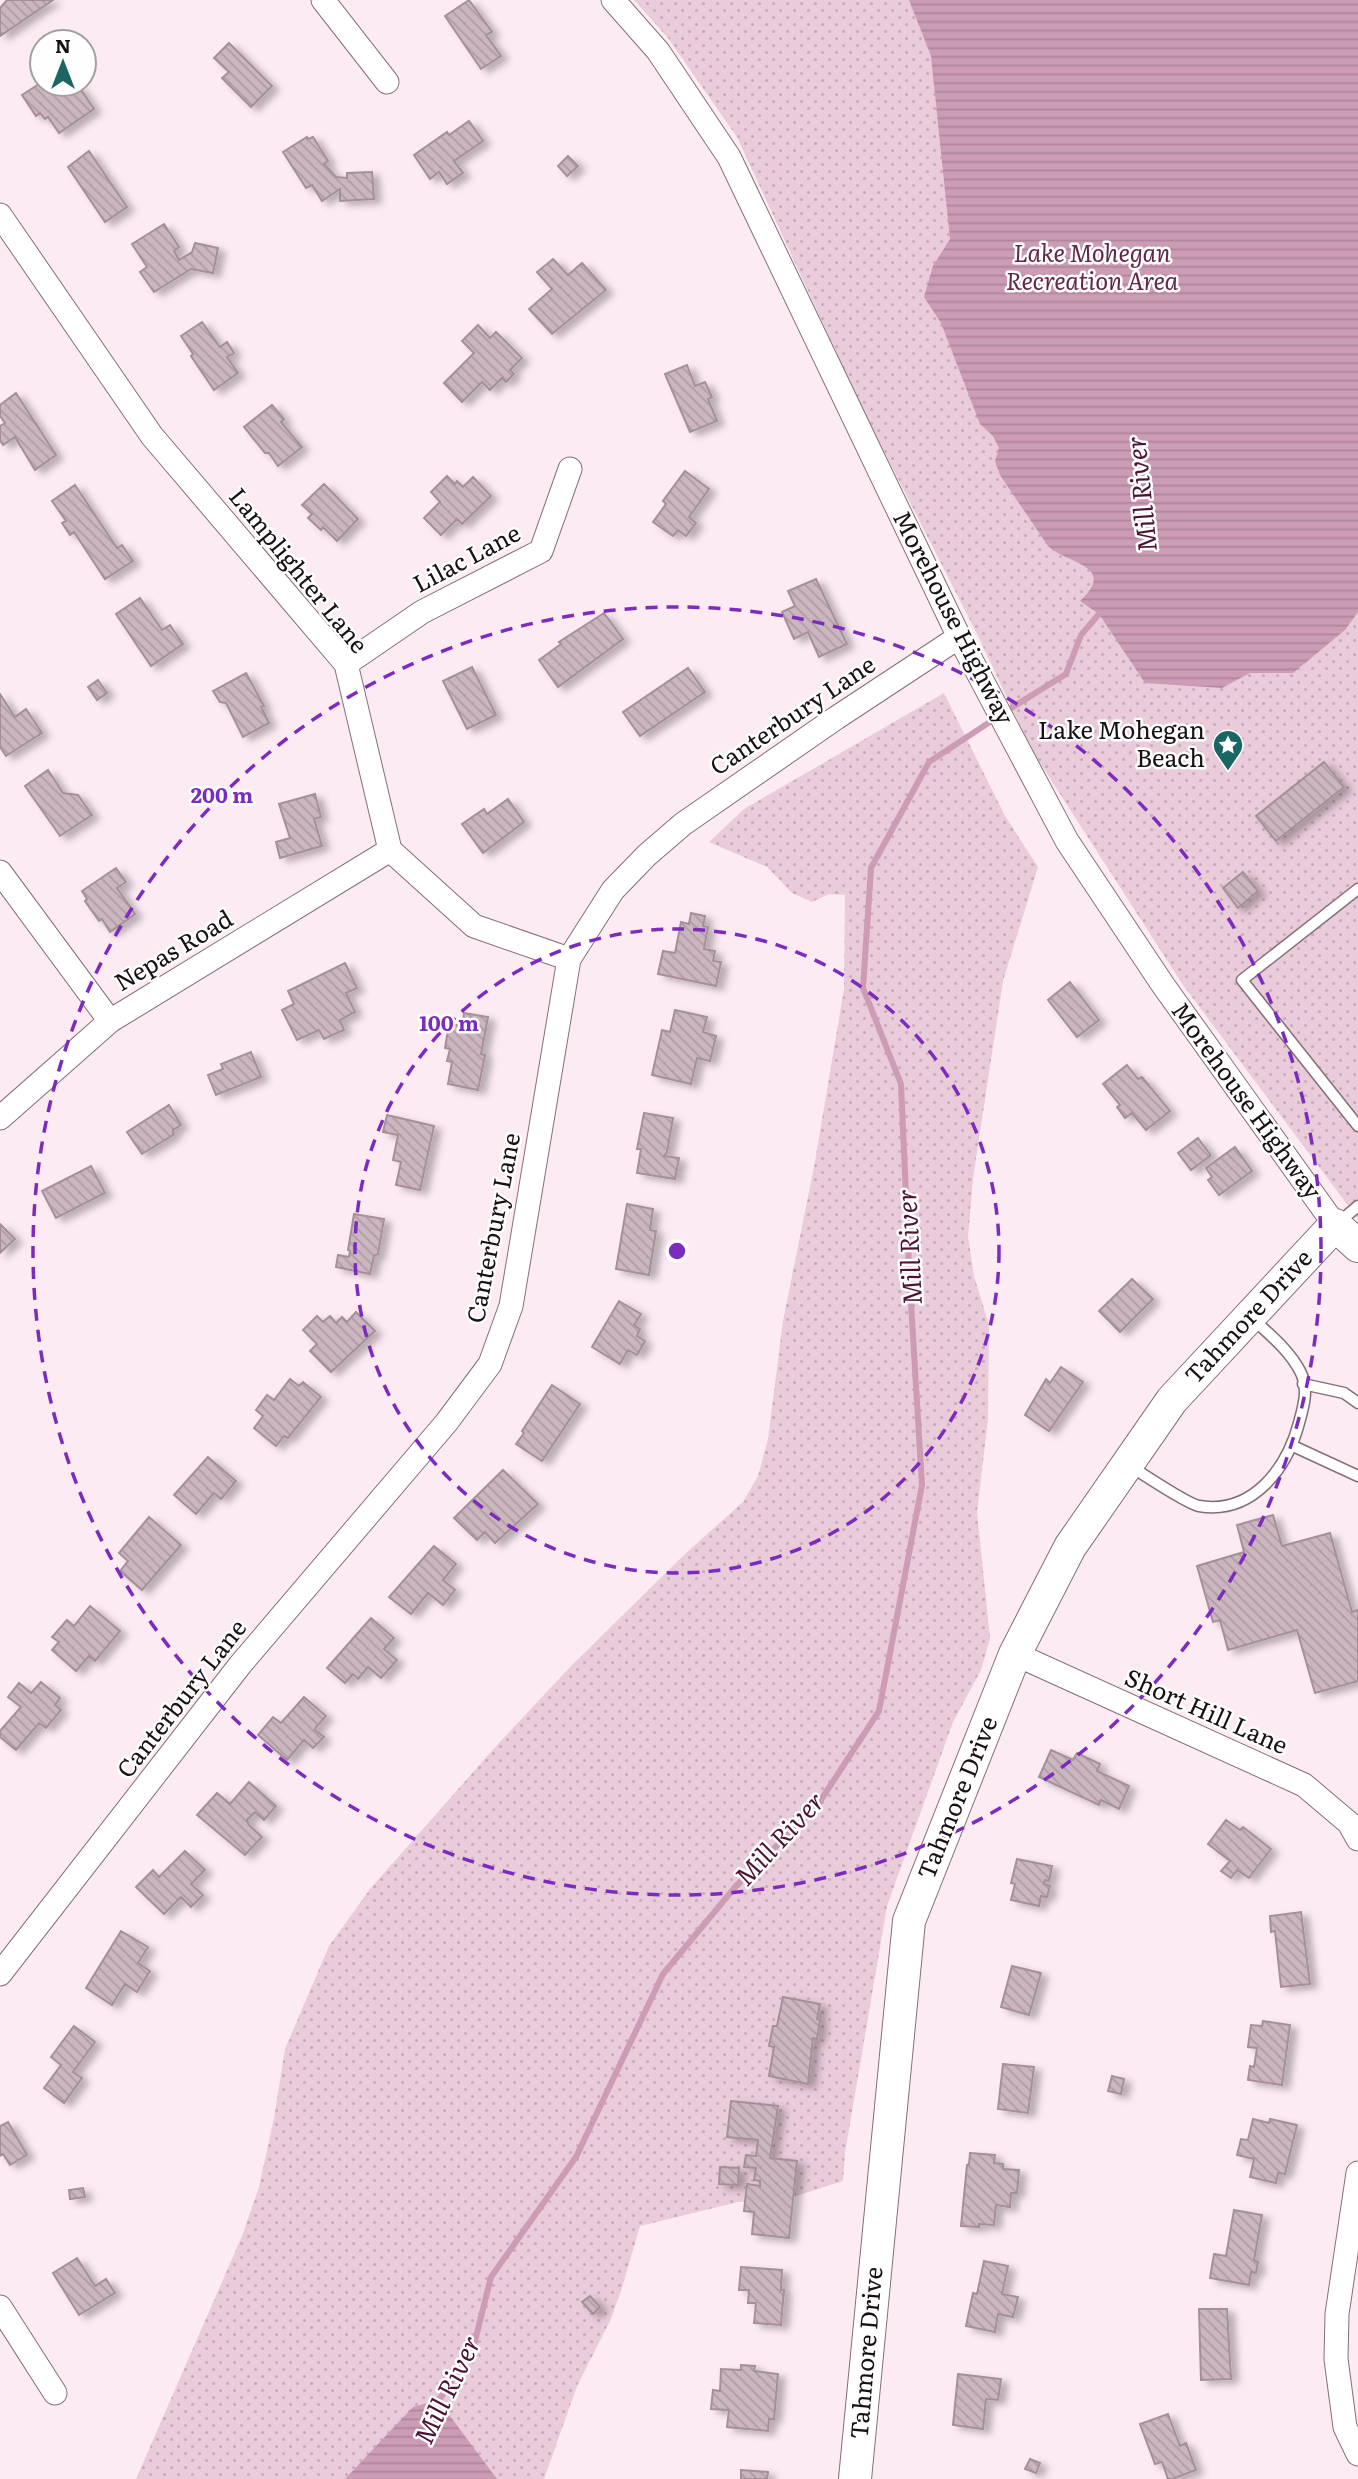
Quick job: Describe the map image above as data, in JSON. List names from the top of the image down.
{
  "streets": {
    "street": [
      "Lilac Lane",
      "Lamplighter Lane",
      "Morehouse Highway",
      "Canterbury Lane",
      "Nepas Road",
      "Tahmore Drive",
      "Short Hill Lane"
    ]
  },
  "crossings": [
    ["Lilac Lane", "Lamplighter Lane"],
    ["Lamplighter Lane", "Nepas Road"],
    ["Morehouse Highway", "Canterbury Lane"],
    ["Morehouse Highway", "Tahmore Drive"],
    ["Tahmore Drive", "Short Hill Lane"]
  ],
  "water": ["Mill River"],
  "parks": ["Lake Mohegan Recreation Area"],
  "places": {
    "place": ["Lake Mohegan Beach"]
  },
  "north": "top",
  "rings": ["200 m", "100 m"]
}
